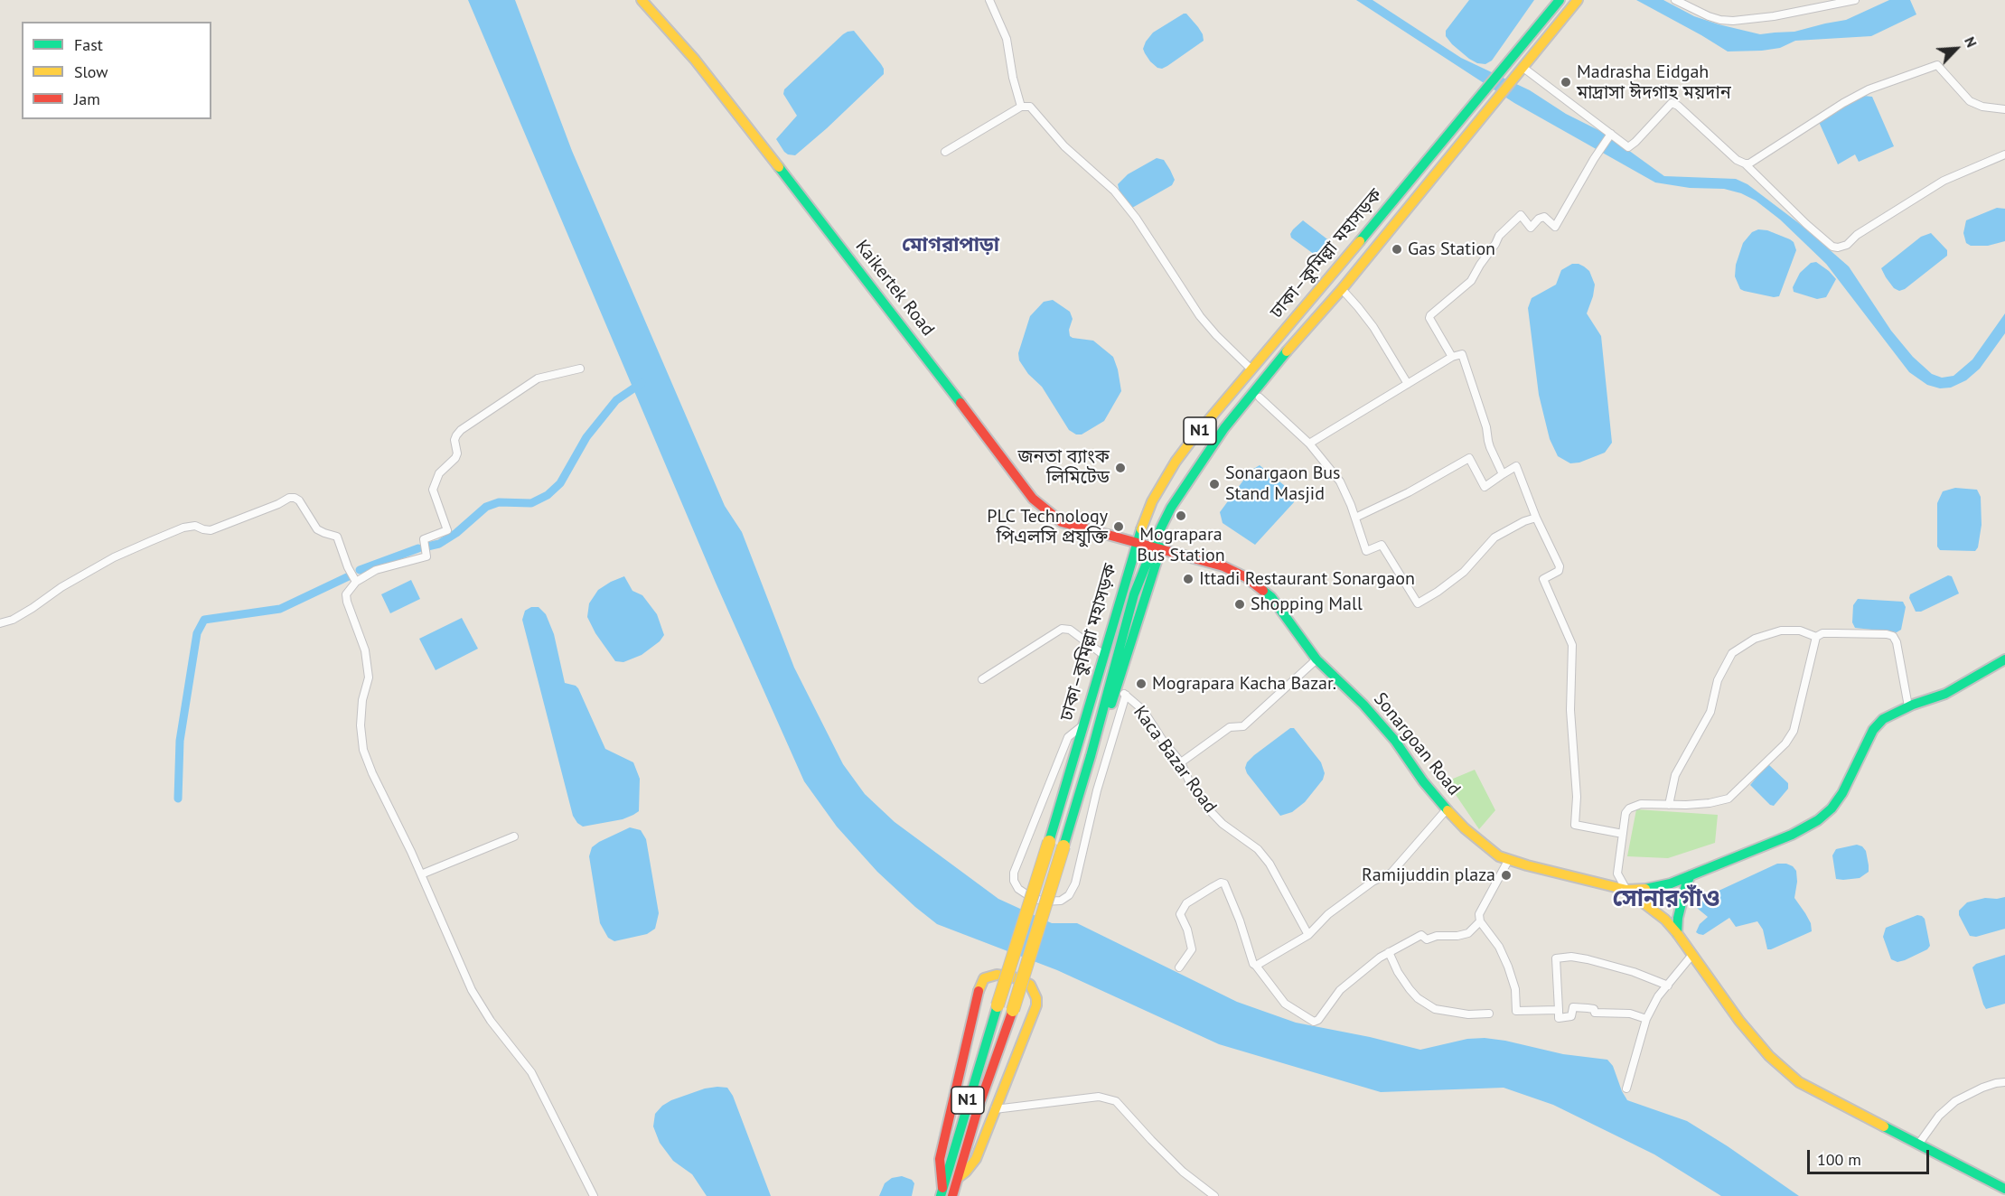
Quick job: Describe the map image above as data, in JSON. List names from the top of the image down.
{
  "streets": {
    "main road": [
      "ঢাকা–কুমিল্লা মহাসড়ক",
      "Kaikertek Road",
      "N1",
      "Sonargoan Road"
    ],
    "street": ["Kaca Bazar Road"]
  },
  "crossings": [
    ["ঢাকা–কুমিল্লা মহাসড়ক", "Kaikertek Road"],
    ["ঢাকা–কুমিল্লা মহাসড়ক", "N1"],
    ["ঢাকা–কুমিল্লা মহাসড়ক", "Sonargoan Road"],
    ["Kaikertek Road", "Sonargoan Road"]
  ],
  "districts": ["মোগরাপাড়া", "সোনারগাঁও"],
  "places": [
    "Madrasha Eidgah মাদ্রাসা ঈদগাহ ময়দান",
    "Gas Station",
    "জনতা ব্যাংক লিমিটেড",
    "Sonargaon Bus Stand Masjid",
    "Mograpara Bus Station",
    "PLC Technology পিএলসি প্রযুক্তি",
    "Ittadi Restaurant Sonargaon",
    "Shopping Mall",
    "Mograpara Kacha Bazar.",
    "Ramijuddin plaza"
  ],
  "legend": ["Fast", "Slow", "Jam"],
  "scale_bar": "100 m",
  "north": "top right"
}
